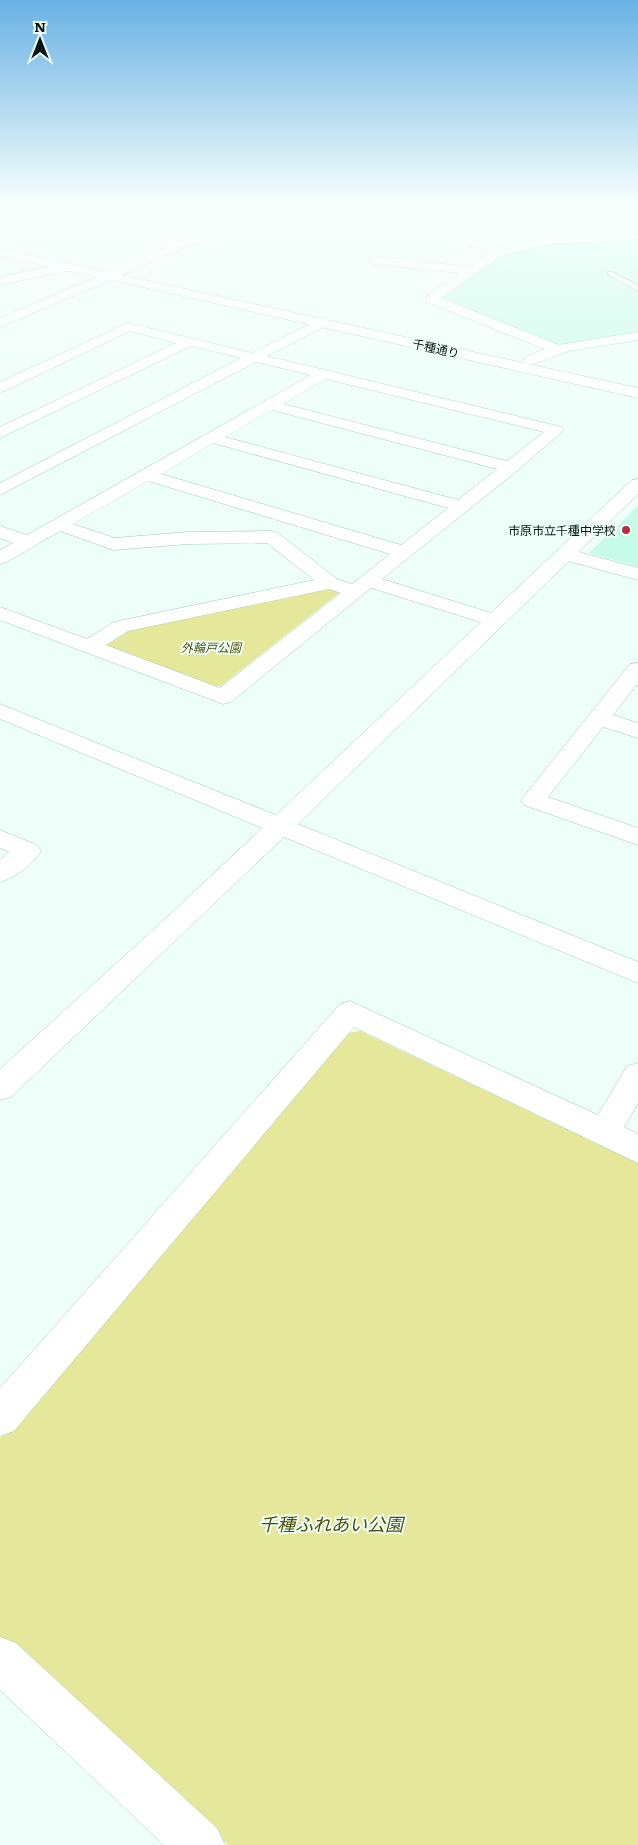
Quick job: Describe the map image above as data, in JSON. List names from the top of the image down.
{
  "streets": {
    "street": ["千種通り"]
  },
  "parks": ["外輪戸公園", "千種ふれあい公園"],
  "places": ["市原市立千種中学校"],
  "north": "top"
}
